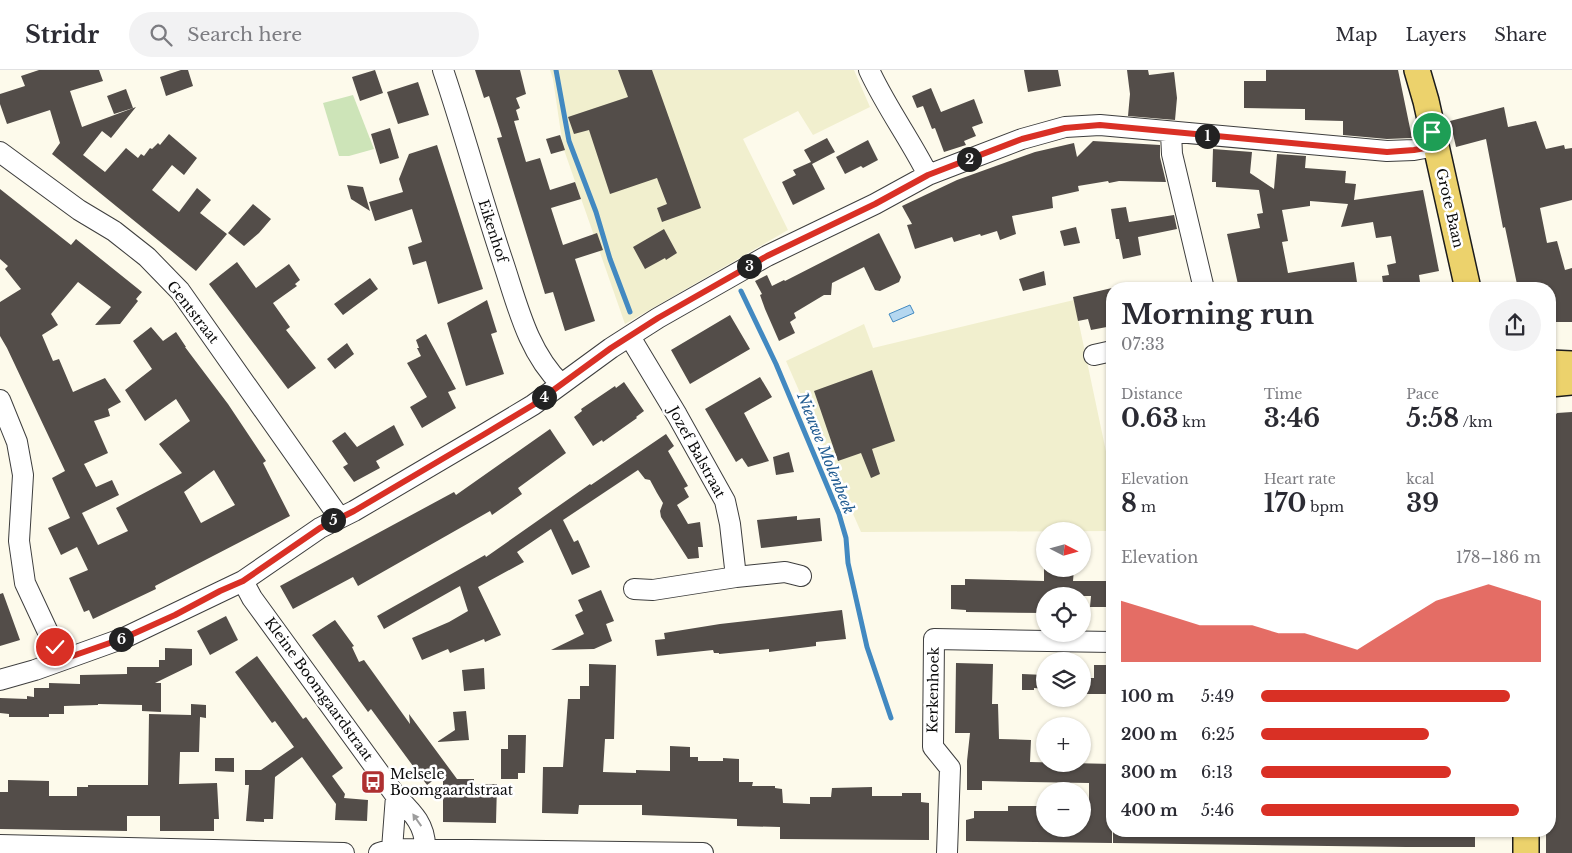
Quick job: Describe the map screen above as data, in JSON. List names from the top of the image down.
{
  "streets": {
    "main road": ["Grote Baan"],
    "street": [
      "Eikenhof",
      "Gentstraat",
      "Jozef Balstraat",
      "Kleine Boomgaardstraat",
      "Kerkenhoek"
    ]
  },
  "water": ["Nieuwe Molenbeek"],
  "places": {
    "bus stop": ["Melsele Boomgaardstraat"]
  },
  "north": "right",
  "page": {
    "header": "Stridr",
    "search": "Search here",
    "nav": ["Map", "Layers", "Share"],
    "pins": [
      "1",
      "2",
      "3",
      "4",
      "5",
      "6"
    ],
    "heading": ["Morning run", "07:33"],
    "stats": [
      ["Distance", "0.63 km"],
      ["Time", "3:46"],
      ["Pace", "5:58 /km"],
      ["Elevation", "8 m"],
      ["Heart rate", "170 bpm"],
      ["kcal", "39"]
    ],
    "map_buttons": ["+", "−"],
    "chart": ["Elevation", "178–186 m"],
    "list": [
      {
        "name": "100 m",
        "note": "5:49"
      },
      {
        "name": "200 m",
        "note": "6:25"
      },
      {
        "name": "300 m",
        "note": "6:13"
      },
      {
        "name": "400 m",
        "note": "5:46"
      }
    ]
  }
}
